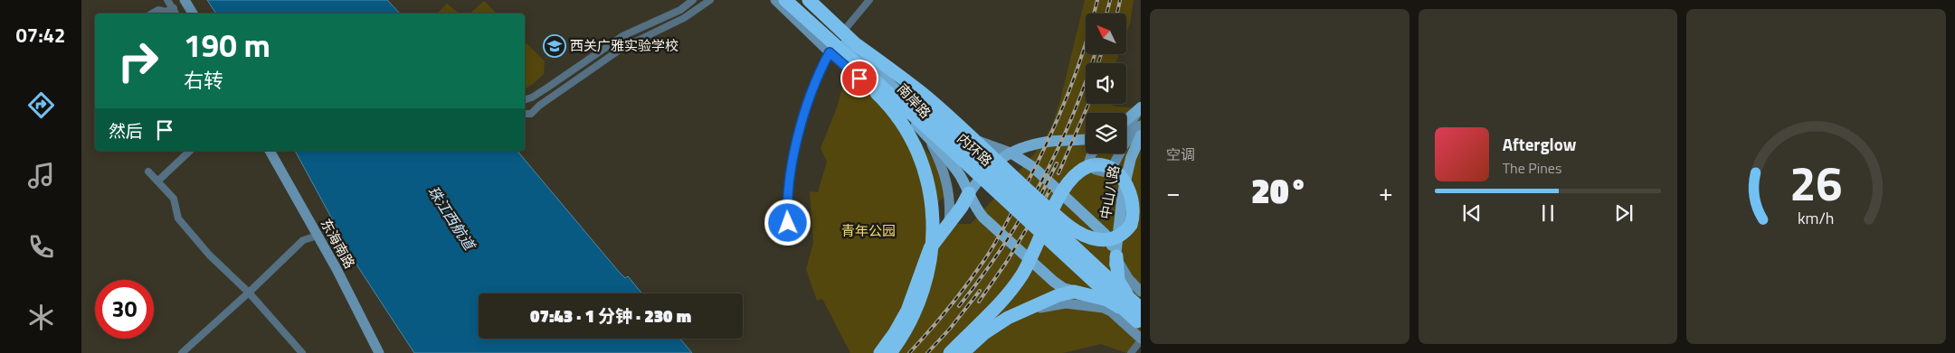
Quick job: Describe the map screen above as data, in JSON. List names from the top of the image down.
{
  "streets": {
    "highway": ["内环路"],
    "main road": ["南岸路", "中山八路", "东海南路"]
  },
  "crossings": [
    ["南岸路", "内环路"],
    ["南岸路", "中山八路"]
  ],
  "water": ["珠江西航道"],
  "parks": ["青年公园"],
  "places": {
    "school or university": ["西关广雅实验学校"]
  },
  "north": "top left",
  "page": {
    "tabs": "07:42",
    "tile": "空调",
    "turn": ["190 m", "右转"],
    "then": "然后",
    "song": ["Afterglow", "The Pines"],
    "heat": ["−", "20°", "+"],
    "limit": "30",
    "trip": "07:43 · 1 分钟 · 230 m",
    "gauge": ["26", "km/h"]
  }
}
